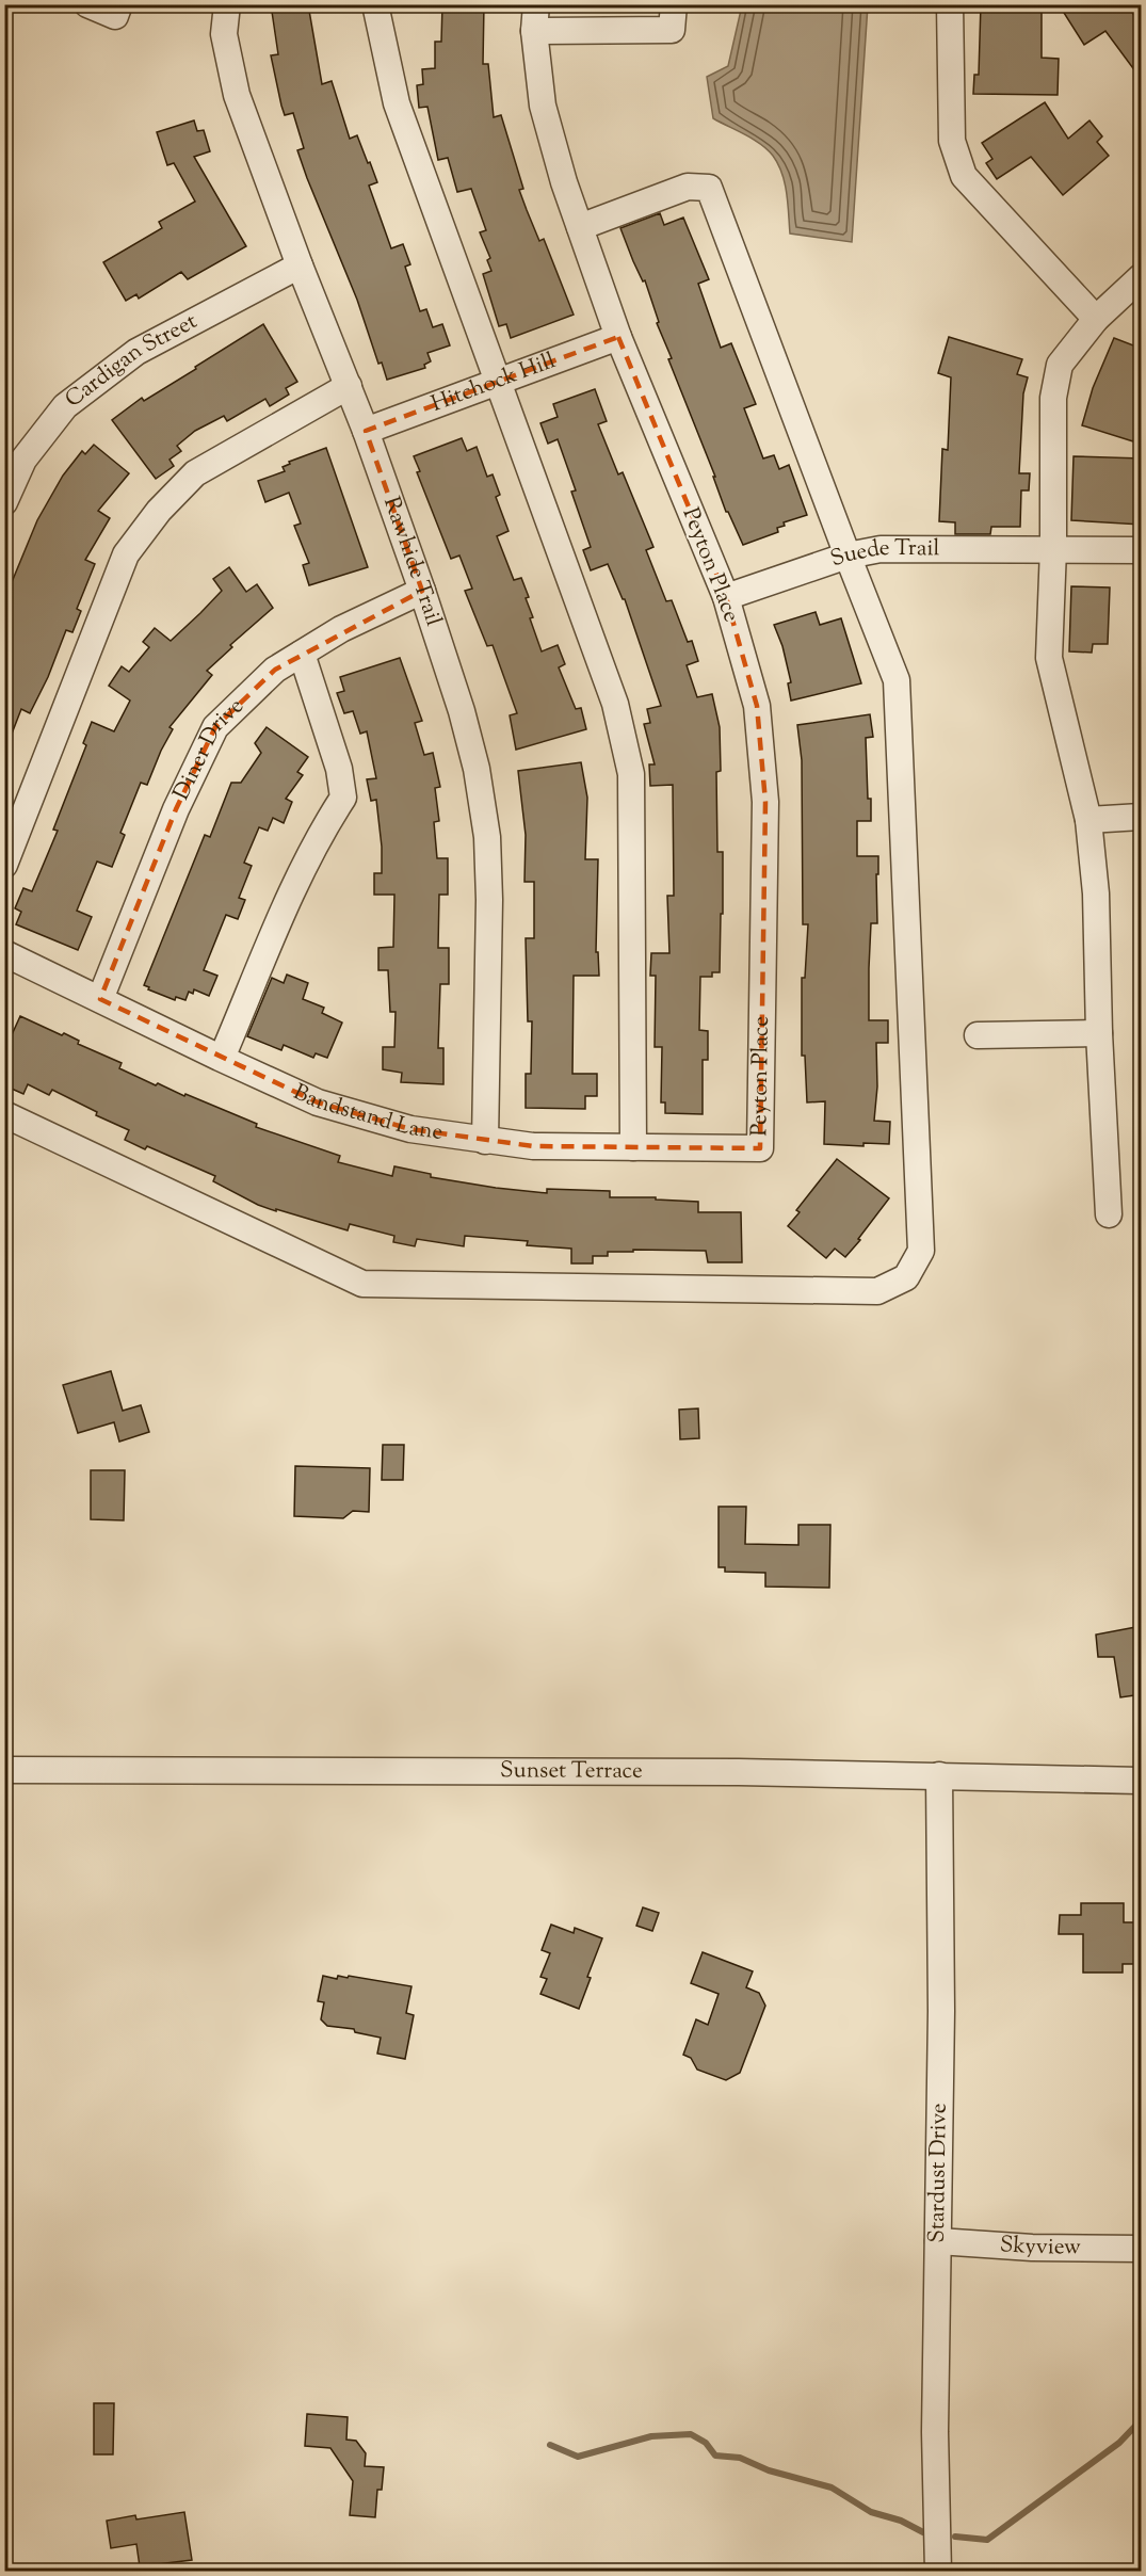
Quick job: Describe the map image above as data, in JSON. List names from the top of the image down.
{
  "streets": {
    "street": [
      "Cardigan Street",
      "Hitchock Hill",
      "Suede Trail",
      "Rawhide Trail",
      "Peyton Place",
      "Diner Drive",
      "Bandstand Lane",
      "Sunset Terrace",
      "Stardust Drive",
      "Skyview"
    ]
  },
  "crossings": [
    ["Cardigan Street", "Rawhide Trail"],
    ["Hitchock Hill", "Rawhide Trail"],
    ["Hitchock Hill", "Peyton Place"],
    ["Suede Trail", "Peyton Place"],
    ["Rawhide Trail", "Diner Drive"],
    ["Rawhide Trail", "Bandstand Lane"],
    ["Peyton Place", "Bandstand Lane"],
    ["Diner Drive", "Bandstand Lane"],
    ["Sunset Terrace", "Stardust Drive"],
    ["Stardust Drive", "Skyview"]
  ]
}
